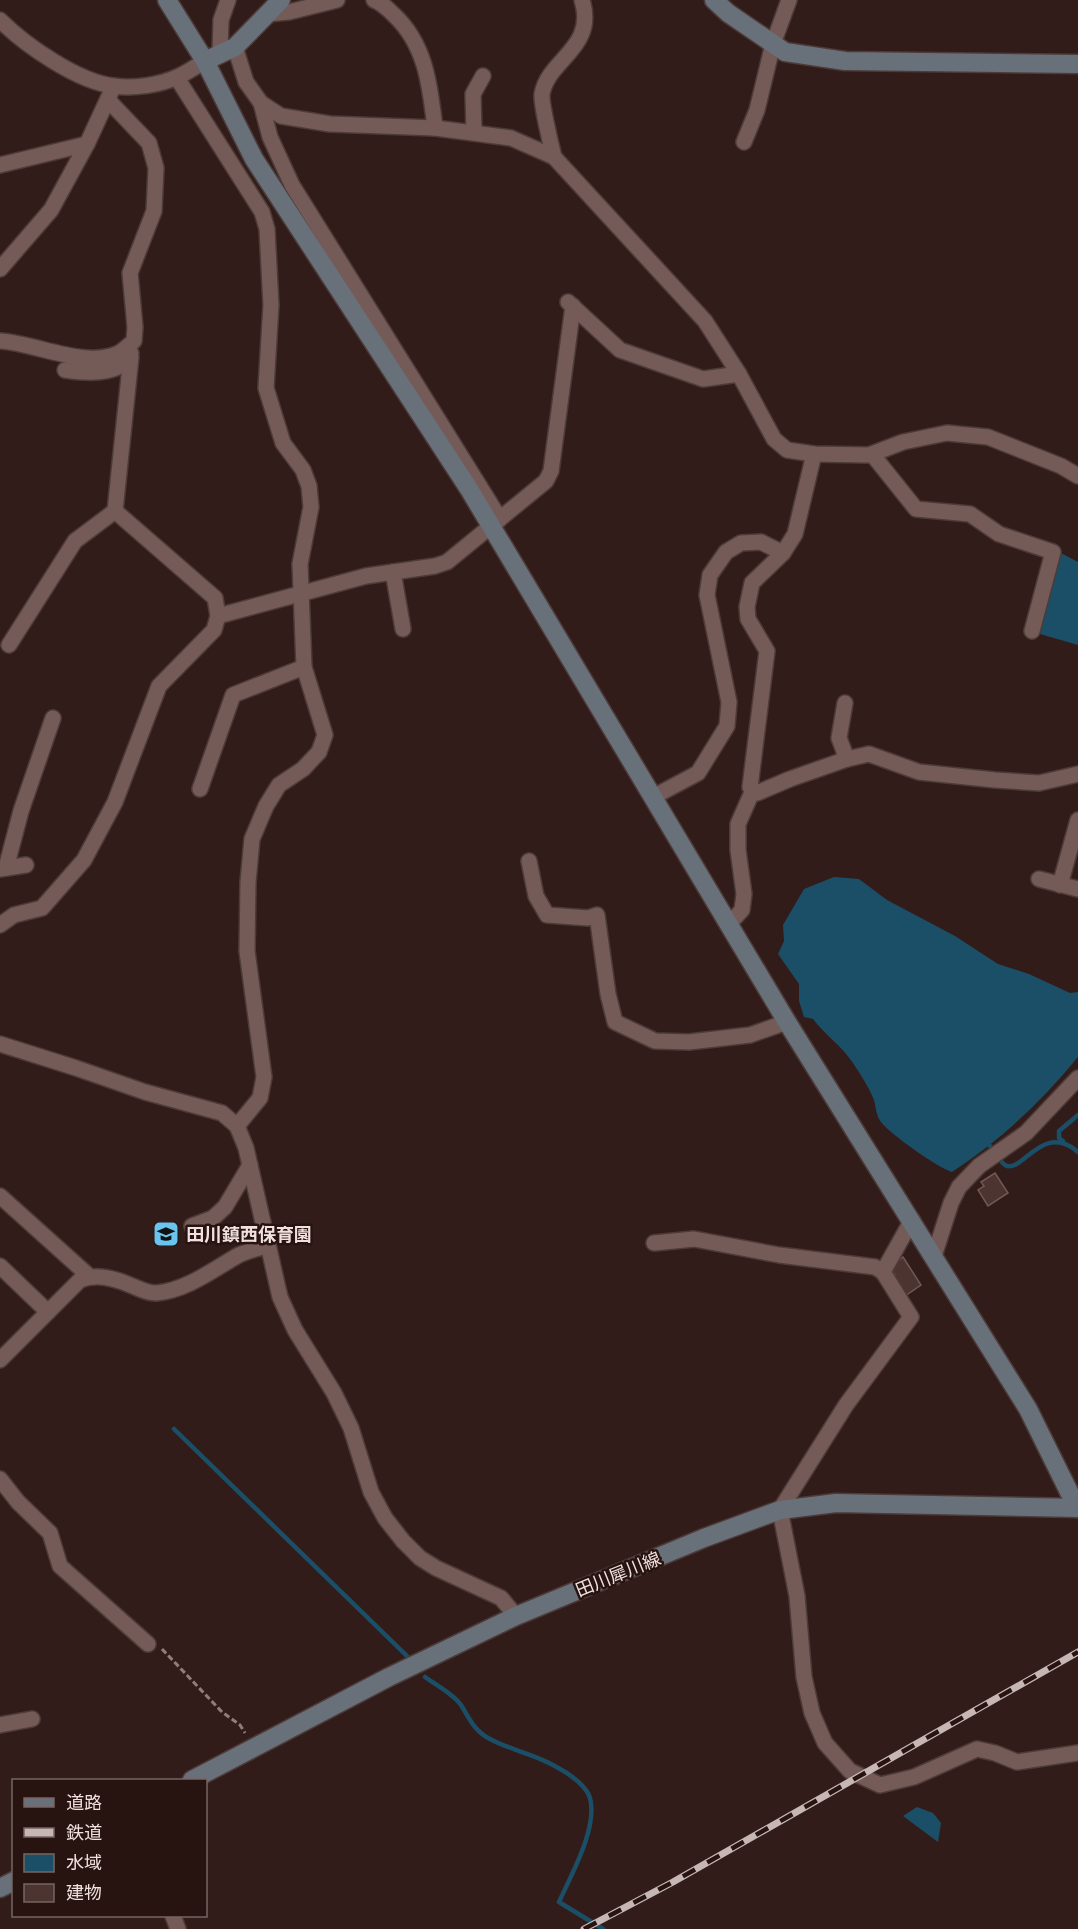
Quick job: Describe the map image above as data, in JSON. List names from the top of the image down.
{
  "streets": {
    "street": ["田川犀川線"]
  },
  "places": {
    "school or university": ["田川鎮西保育園"]
  },
  "legend": [
    "道路",
    "鉄道",
    "水域",
    "建物"
  ]
}
